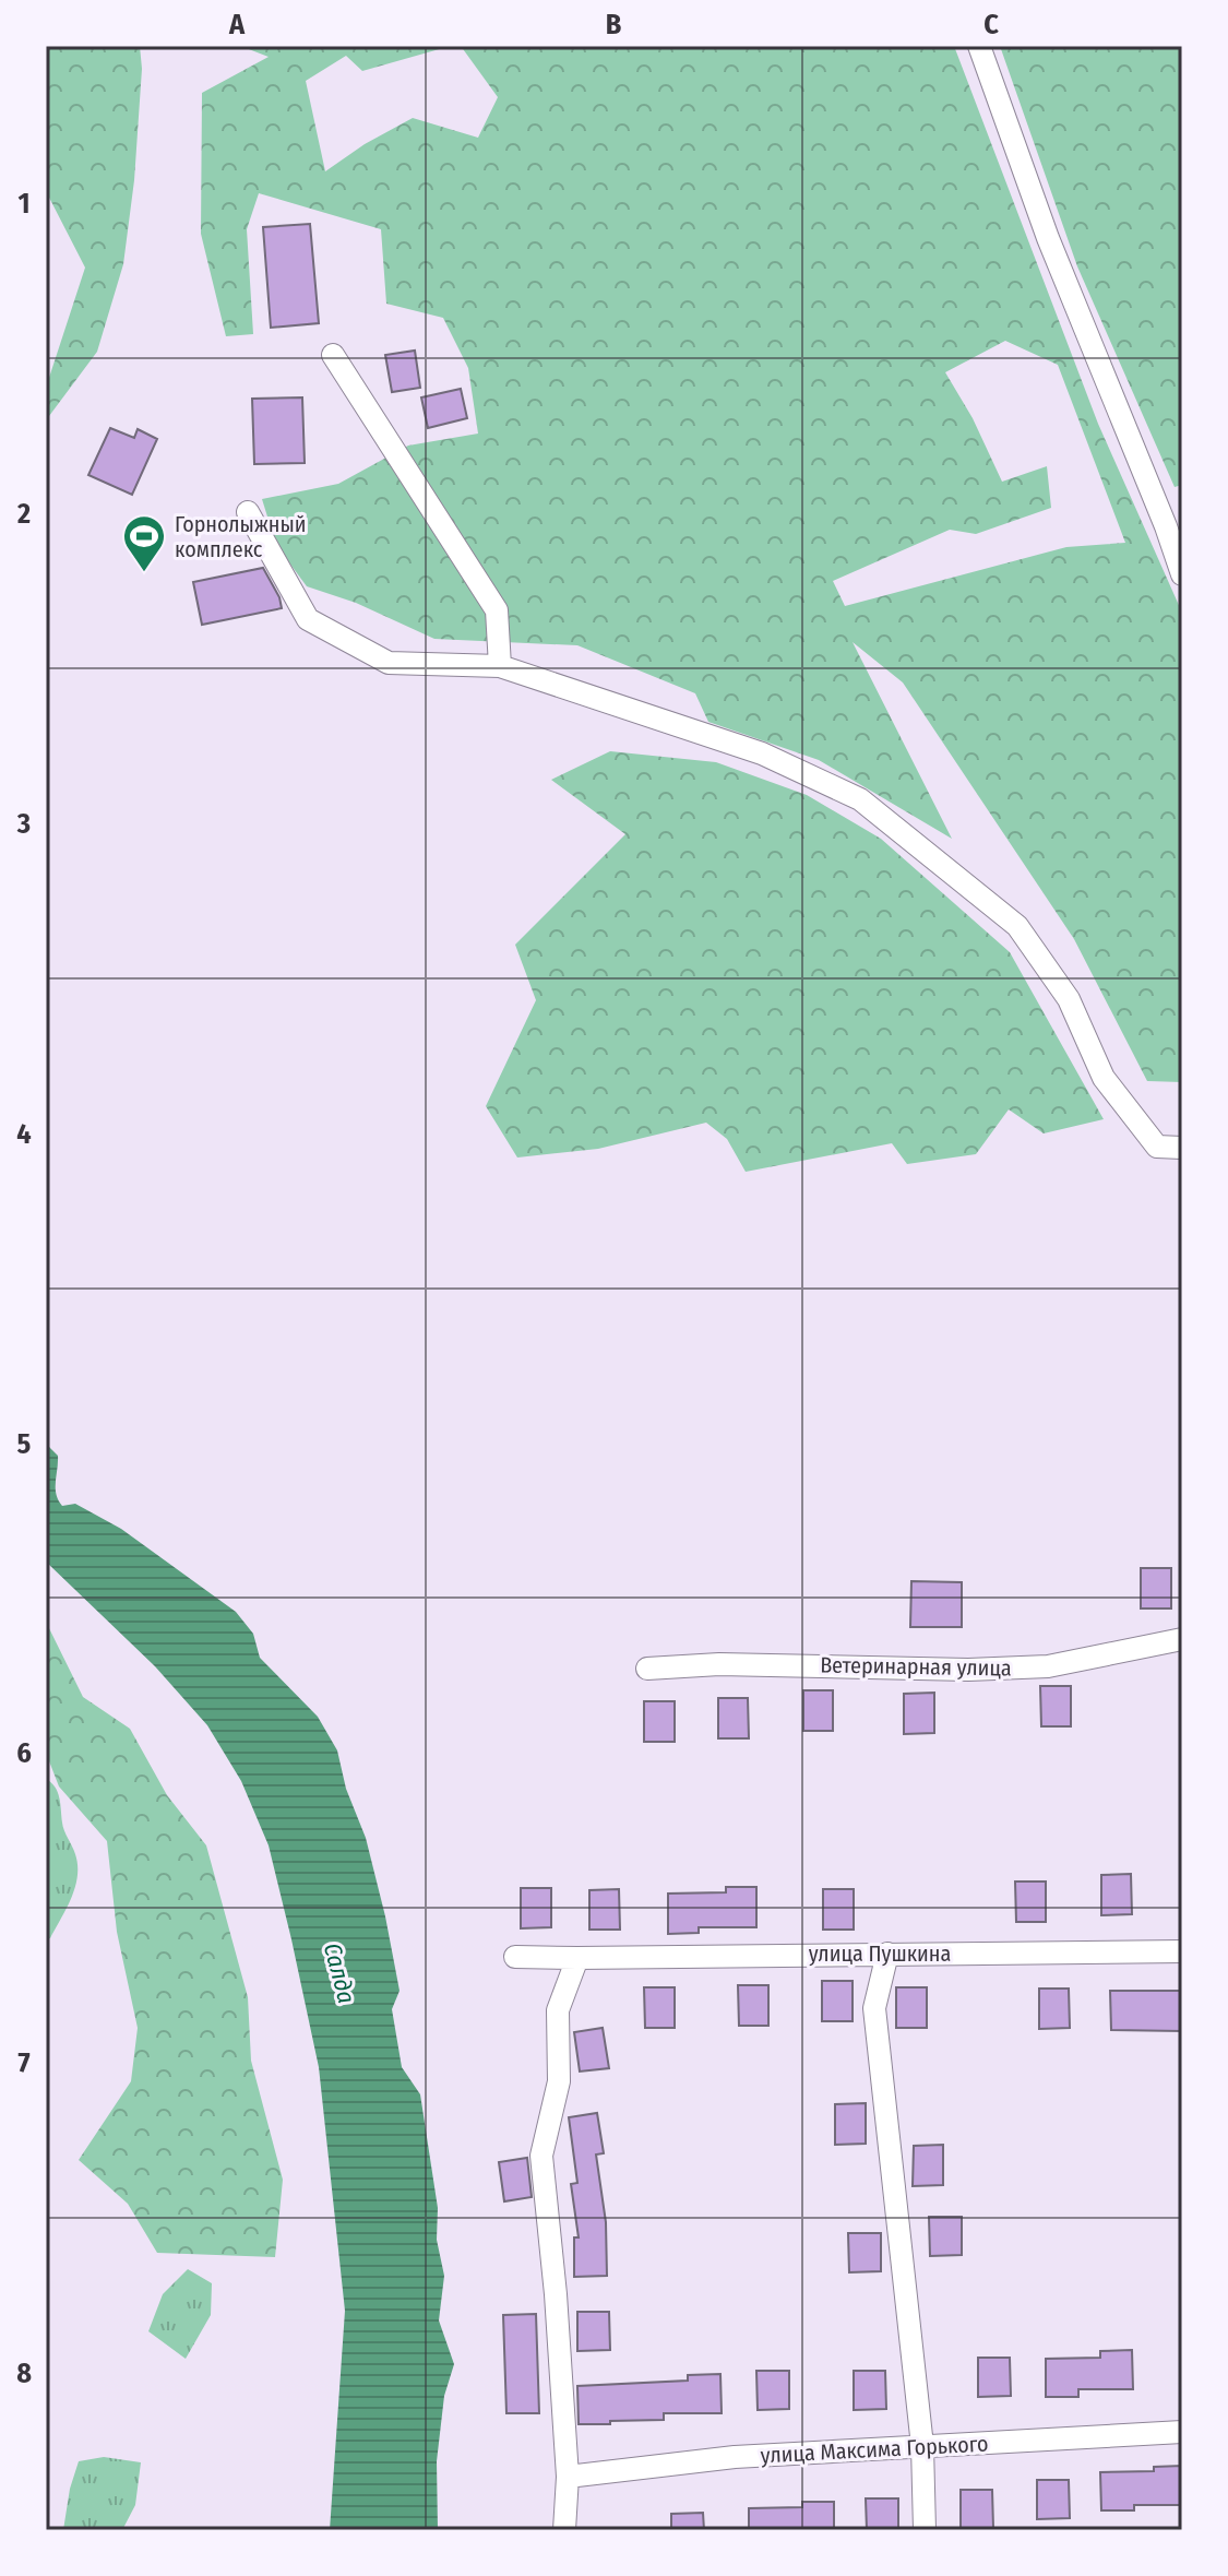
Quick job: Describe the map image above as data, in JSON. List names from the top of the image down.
{
  "streets": {
    "street": ["Ветеринарная улица", "улица Пушкина", "улица Максима Горького"]
  },
  "water": ["Салда"],
  "places": {
    "sports": ["Горнолыжный комплекс"]
  },
  "grid": {
    "columns": ["A", "B", "C"],
    "rows": [
      "1",
      "2",
      "3",
      "4",
      "5",
      "6",
      "7",
      "8"
    ]
  }
}
